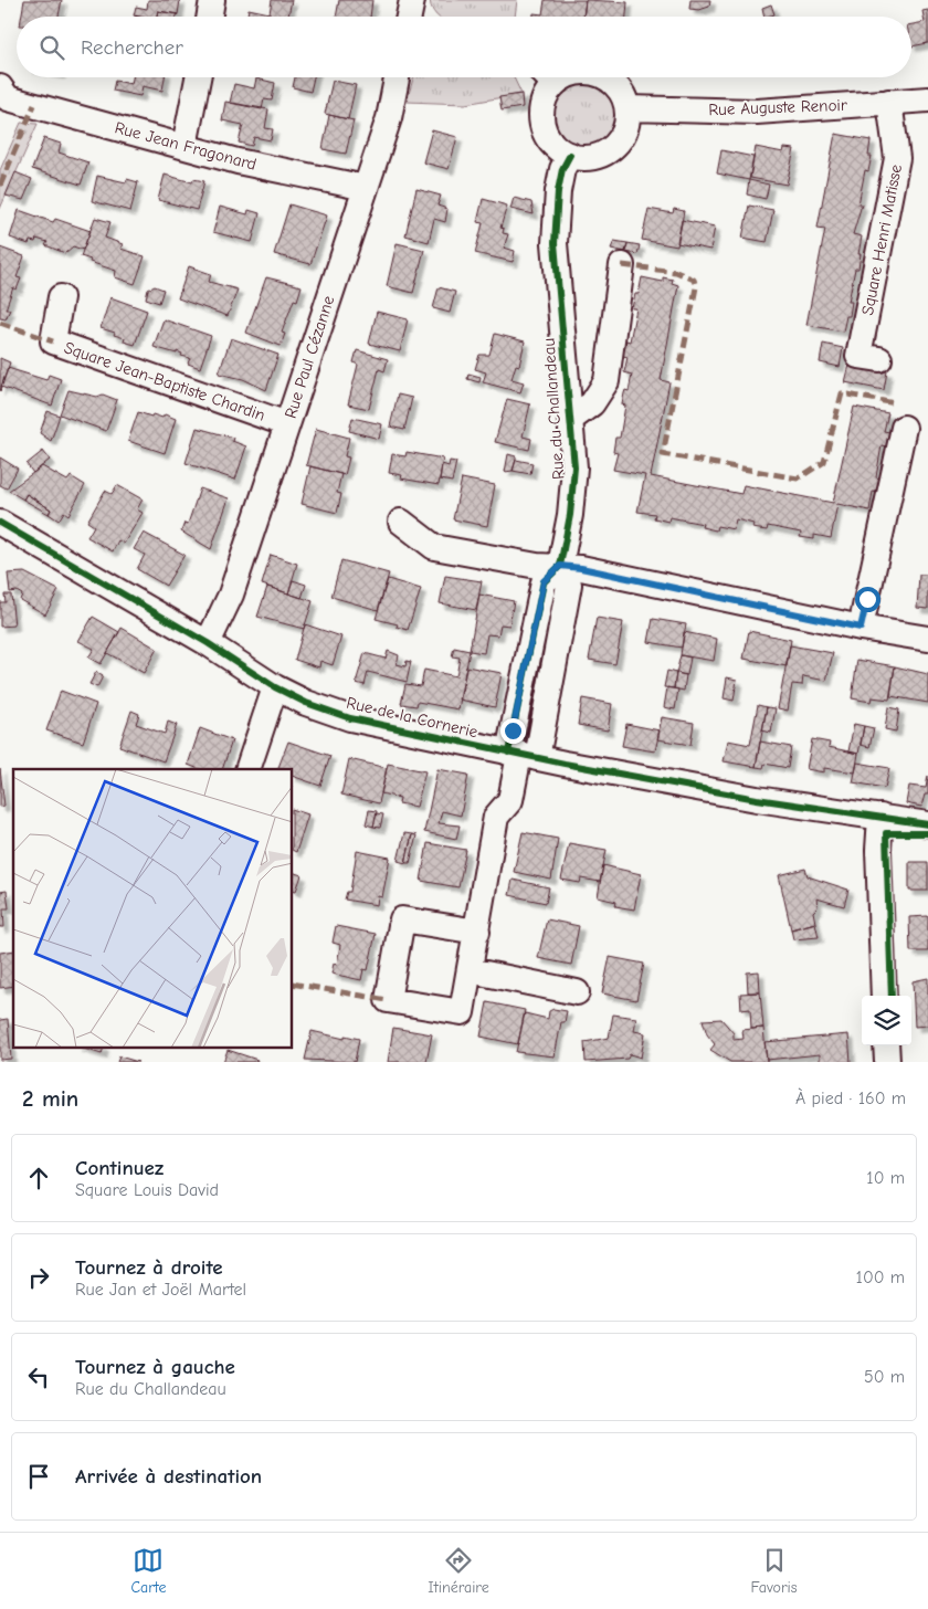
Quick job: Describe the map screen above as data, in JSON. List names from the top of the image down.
{
  "streets": {
    "street": [
      "Rue Auguste Renoir",
      "Rue Jean Fragonard",
      "Square Henri Matisse",
      "Rue Paul Cézanne",
      "Square Jean-Baptiste Chardin",
      "Rue du Challandeau",
      "Rue de la Cornerie"
    ]
  },
  "crossings": [
    ["Rue Auguste Renoir", "Square Henri Matisse"],
    ["Rue Jean Fragonard", "Rue Paul Cézanne"],
    ["Rue Paul Cézanne", "Square Jean-Baptiste Chardin"],
    ["Rue Paul Cézanne", "Rue de la Cornerie"],
    ["Rue du Challandeau", "Rue de la Cornerie"]
  ],
  "page": {
    "search": "Rechercher",
    "heading": ["2 min", "À pied · 160 m"],
    "list": [
      ["Continuez", "Square Louis David", "10 m"],
      ["Tournez à droite", "Rue Jan et Joël Martel", "100 m"],
      ["Tournez à gauche", "Rue du Challandeau", "50 m"],
      "Arrivée à destination"
    ],
    "nav": ["Carte", "Itinéraire", "Favoris"]
  }
}
